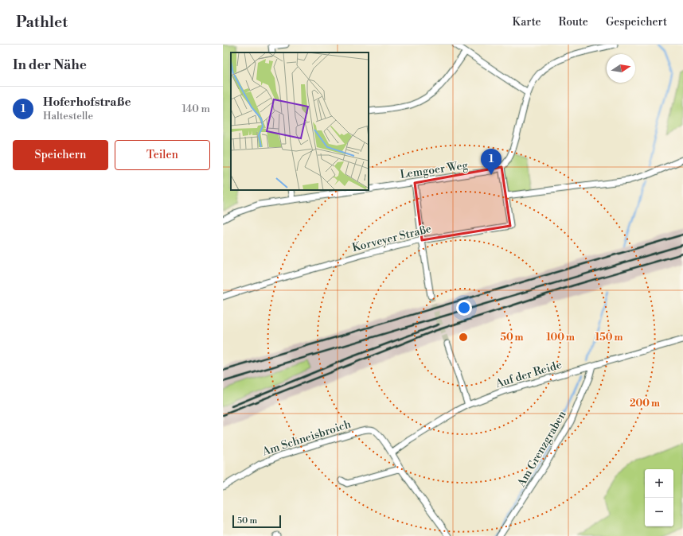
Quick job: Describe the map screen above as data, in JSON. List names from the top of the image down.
{
  "streets": {
    "street": [
      "Lemgoer Weg",
      "Korveyer Straße",
      "Auf der Reide",
      "Am Schneisbroich",
      "Am Grenzgraben"
    ]
  },
  "crossings": [
    ["Lemgoer Weg", "Korveyer Straße"],
    ["Auf der Reide", "Am Schneisbroich"],
    ["Auf der Reide", "Am Grenzgraben"]
  ],
  "scale_bar": "50 m",
  "north": "right",
  "page": {
    "header": "Pathlet",
    "nav": ["Karte", "Route", "Gespeichert"],
    "heading": "In der Nähe",
    "list": [
      {
        "mark": "1",
        "name": "Hoferhofstraße",
        "note": "Haltestelle",
        "value": "140 m"
      }
    ],
    "buttons": ["Speichern", "Teilen"],
    "pins": "1",
    "map_buttons": ["+", "−"],
    "scale": "50 m"
  },
  "rings": [
    "50 m",
    "100 m",
    "150 m",
    "200 m"
  ]
}
